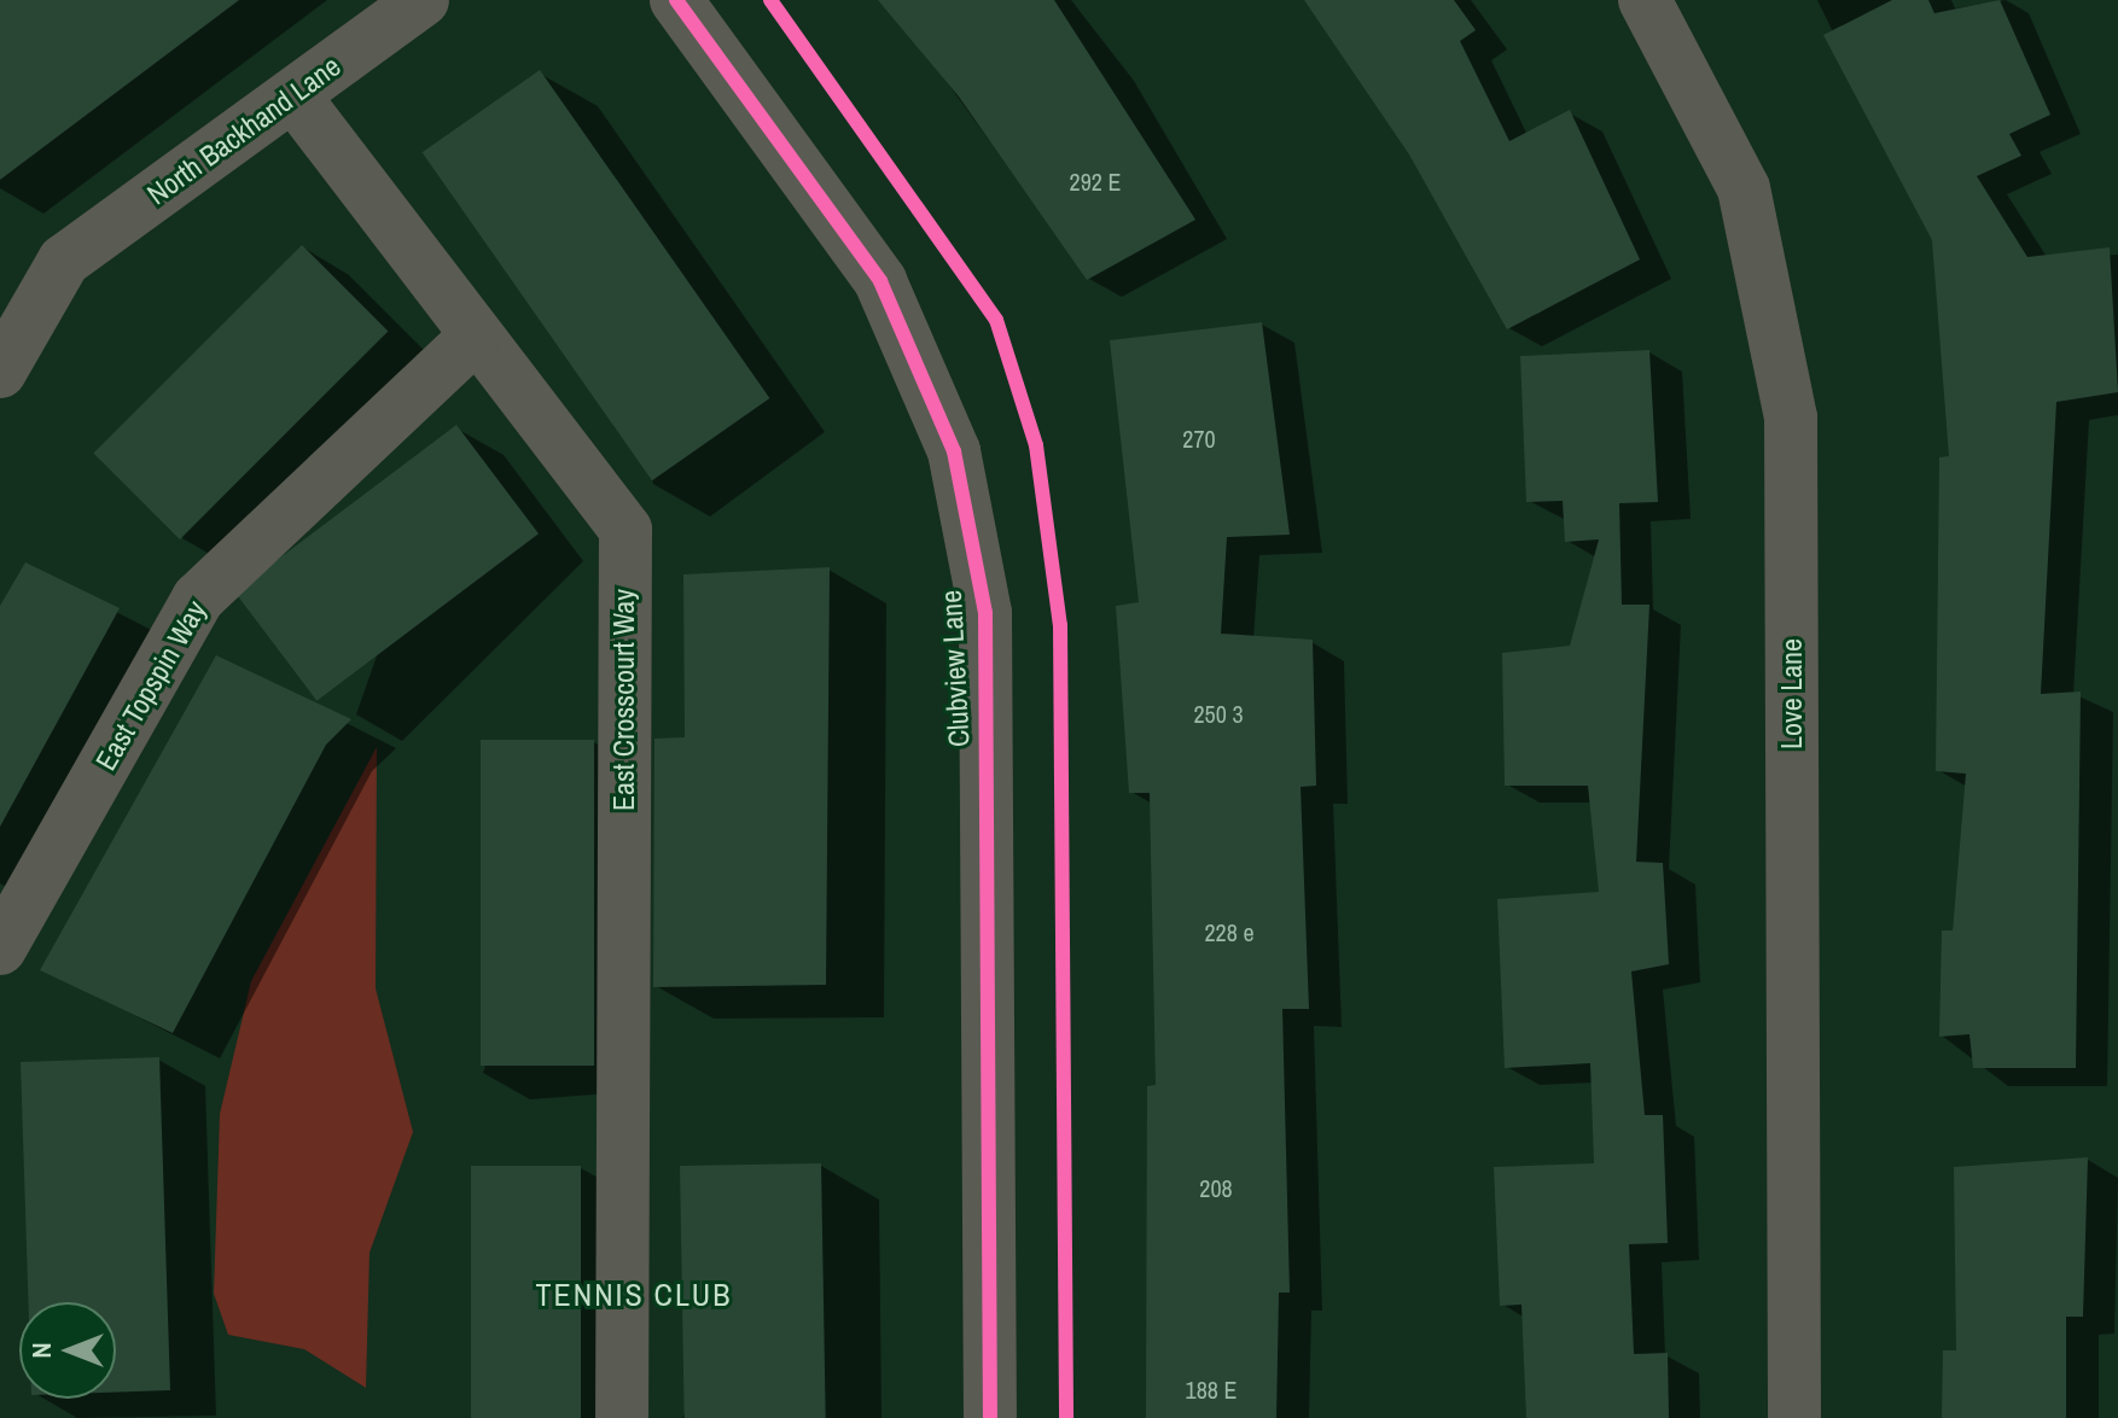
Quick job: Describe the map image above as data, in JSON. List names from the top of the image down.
{
  "streets": {
    "street": [
      "North Backhand Lane",
      "Clubview Lane",
      "East Topspin Way",
      "Love Lane",
      "East Crosscourt Way"
    ]
  },
  "crossings": [
    ["North Backhand Lane", "East Crosscourt Way"],
    ["East Topspin Way", "East Crosscourt Way"]
  ],
  "districts": ["TENNIS CLUB"],
  "house_numbers": [
    "292 E",
    "270",
    "250 3",
    "228 e",
    "208",
    "188 E"
  ],
  "north": "left"
}
